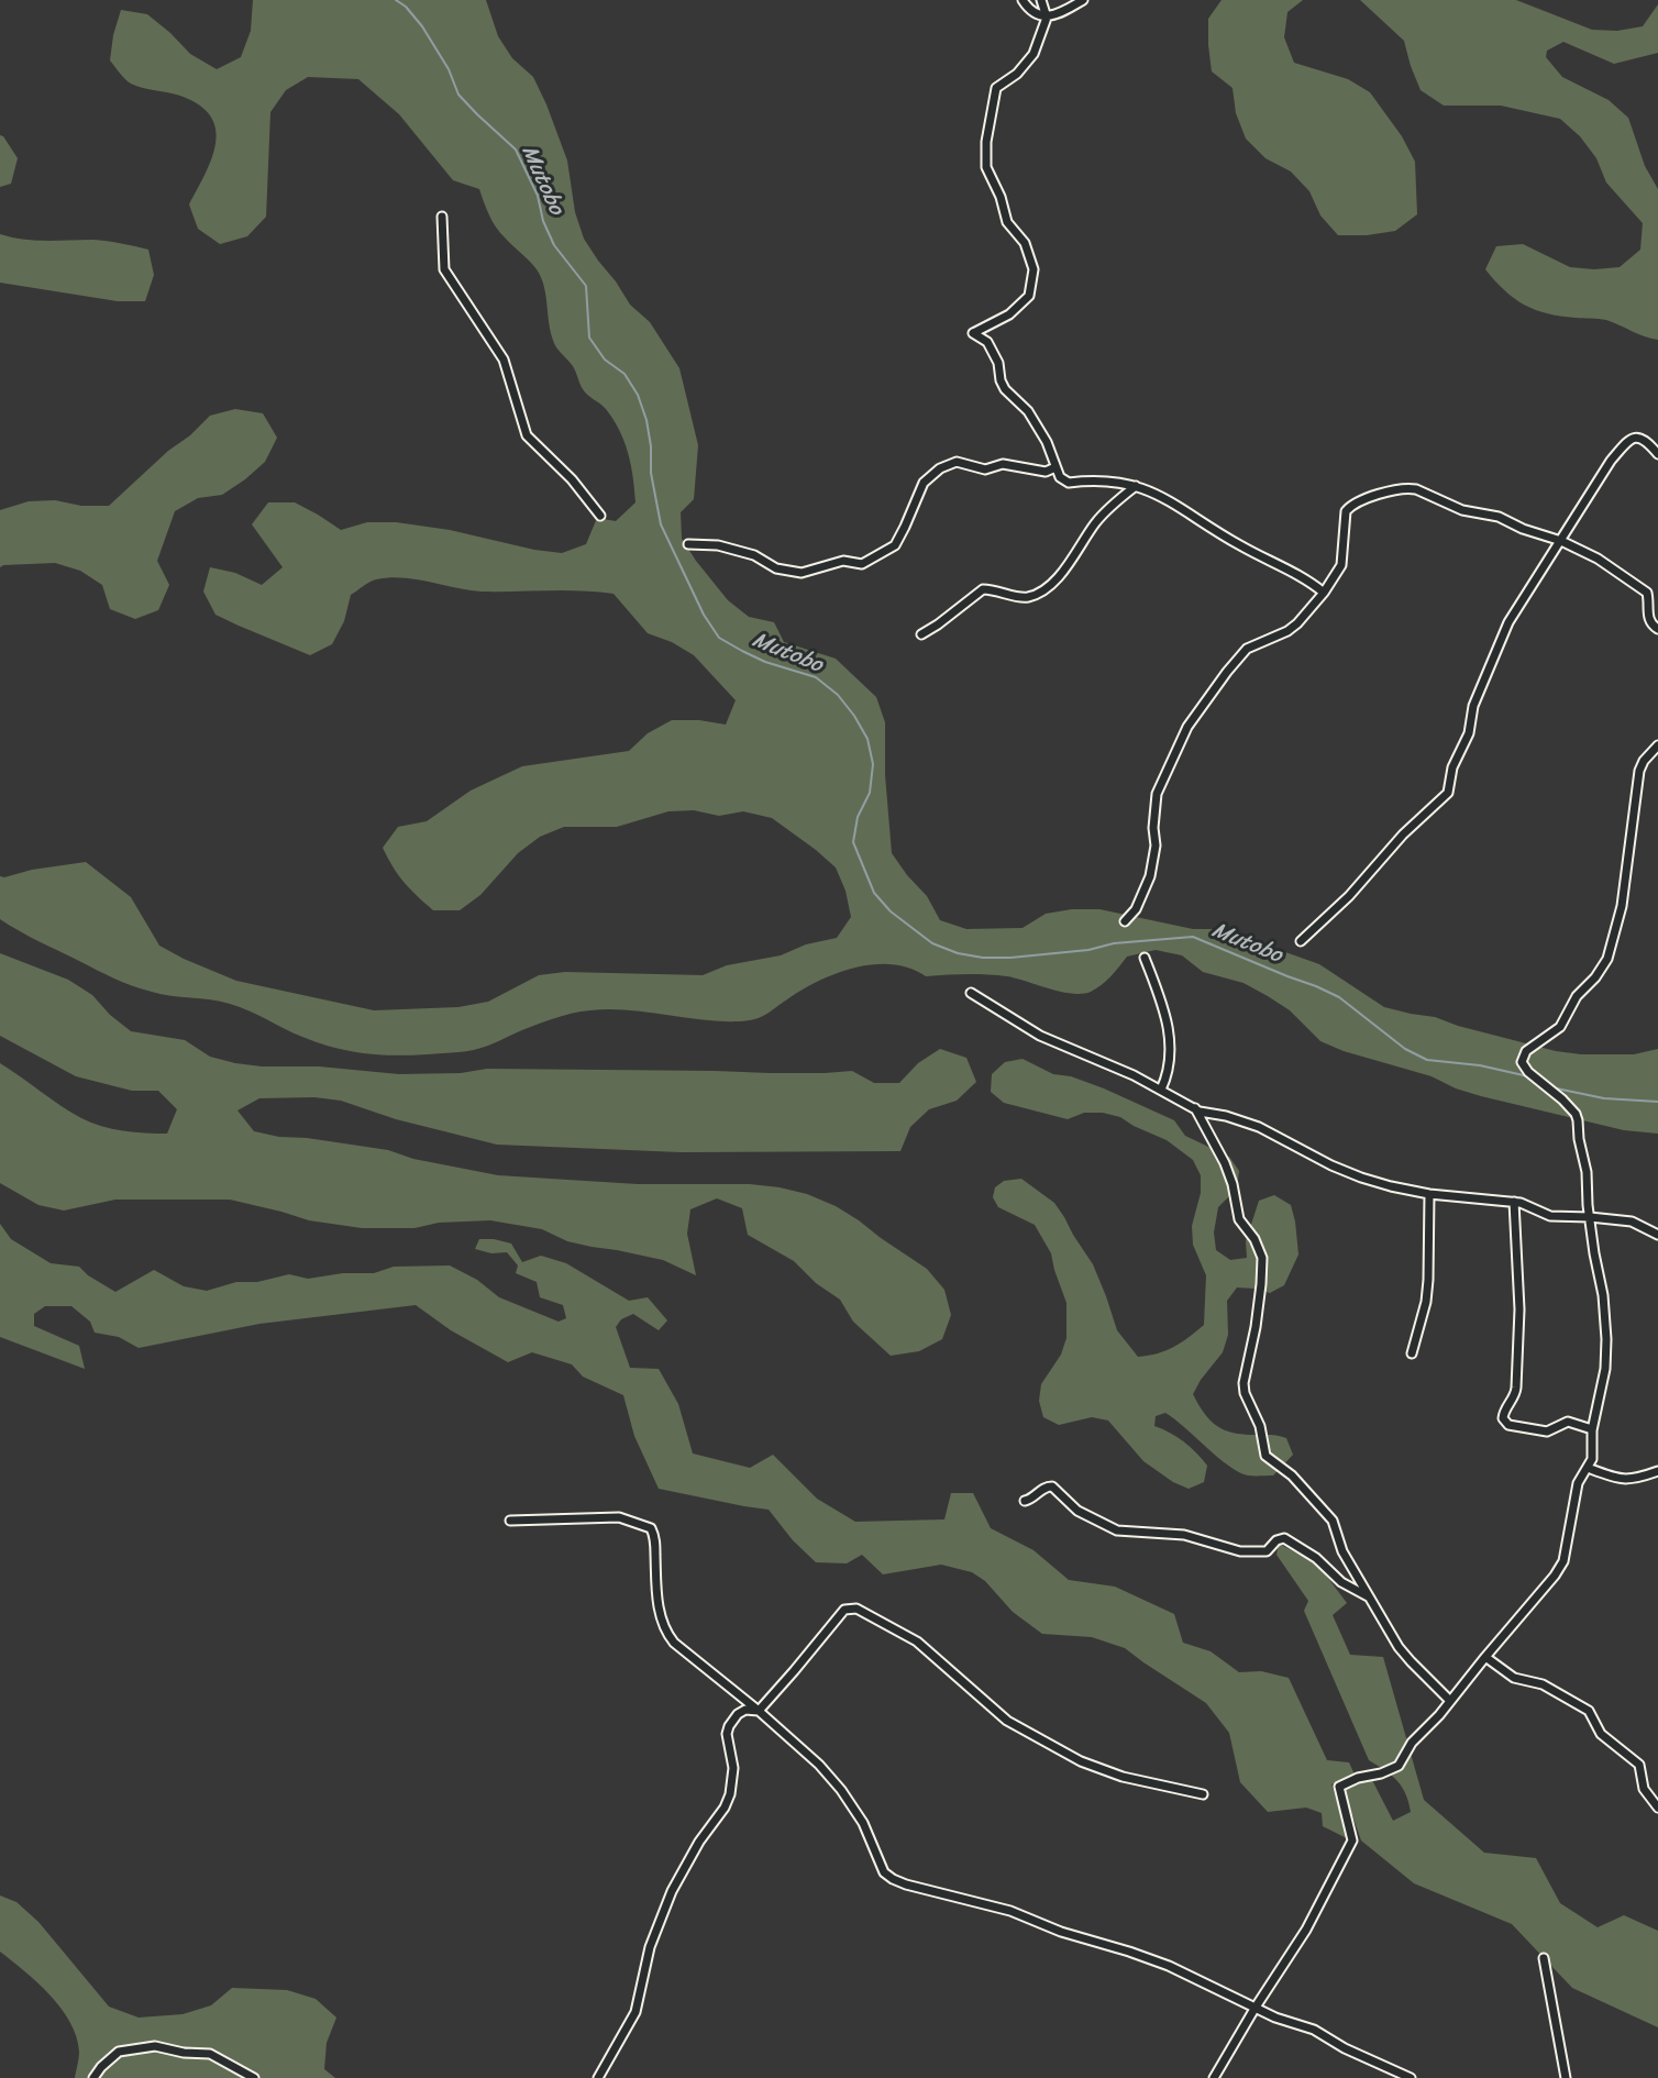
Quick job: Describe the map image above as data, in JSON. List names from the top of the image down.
{
  "water": ["Mutobo"]
}
